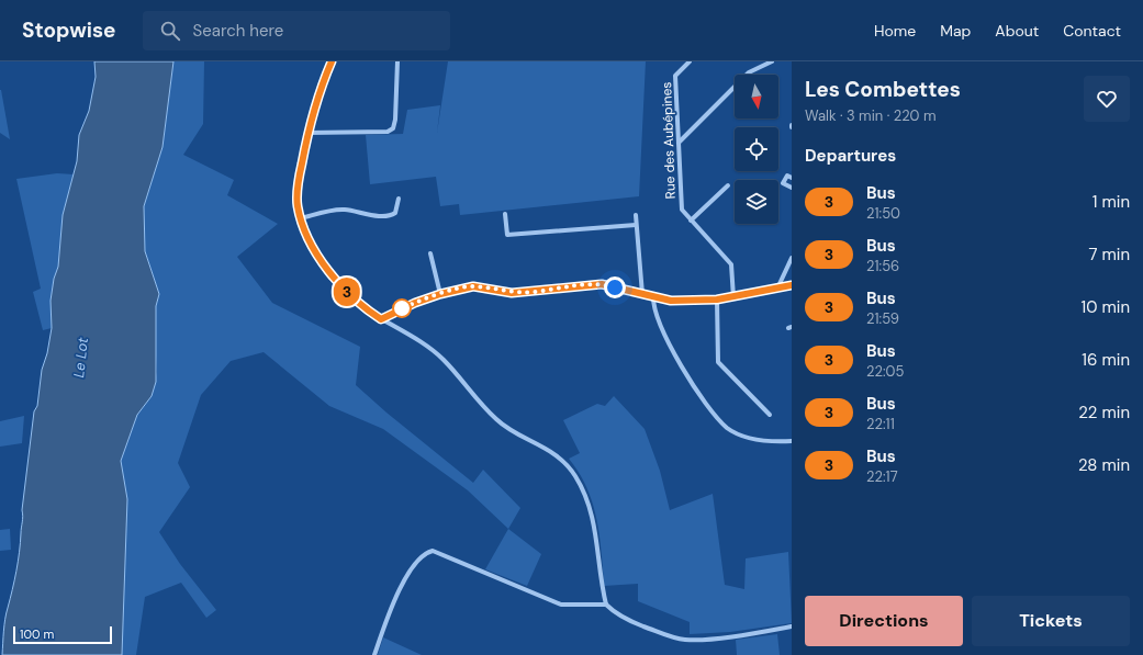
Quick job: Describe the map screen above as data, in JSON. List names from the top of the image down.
{
  "streets": {
    "street": ["Rue des Aubépines"]
  },
  "water": ["Le Lot"],
  "lines": ["bus line 3"],
  "scale_bar": "100 m",
  "north": "bottom",
  "page": {
    "header": "Stopwise",
    "search": "Search here",
    "nav": [
      "Home",
      "Map",
      "About",
      "Contact"
    ],
    "on_map": "3",
    "heading": [
      ["Les Combettes", "Walk · 3 min · 220 m"],
      "Departures"
    ],
    "list": [
      {
        "mark": "3",
        "name": "Bus",
        "note": "21:50",
        "value": "1 min"
      },
      {
        "mark": "3",
        "name": "Bus",
        "note": "21:56",
        "value": "7 min"
      },
      {
        "mark": "3",
        "name": "Bus",
        "note": "21:59",
        "value": "10 min"
      },
      {
        "mark": "3",
        "name": "Bus",
        "note": "22:05",
        "value": "16 min"
      },
      {
        "mark": "3",
        "name": "Bus",
        "note": "22:11",
        "value": "22 min"
      },
      {
        "mark": "3",
        "name": "Bus",
        "note": "22:17",
        "value": "28 min"
      }
    ],
    "buttons": ["Directions", "Tickets"],
    "scale": "100 m"
  }
}
